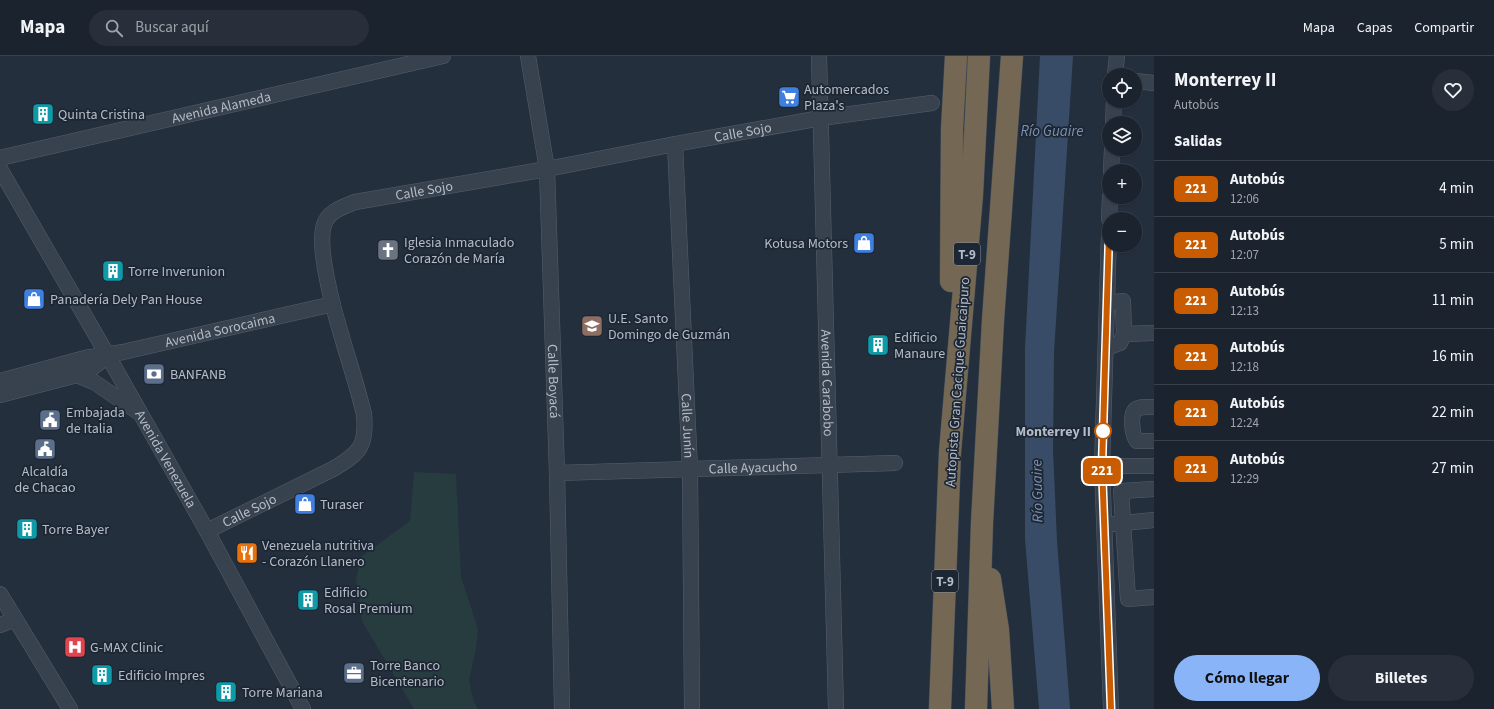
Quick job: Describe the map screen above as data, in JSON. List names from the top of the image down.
{
  "streets": {
    "highway": ["T-9", "Autopista Gran Cacique Guaicaipuro"],
    "street": [
      "Avenida Alameda",
      "Calle Sojo",
      "Avenida Sorocaima",
      "Calle Boyacá",
      "Avenida Carabobo",
      "Calle Junín",
      "Avenida Venezuela",
      "Calle Ayacucho"
    ]
  },
  "crossings": [
    ["Calle Sojo", "Avenida Sorocaima"],
    ["Calle Sojo", "Calle Boyacá"],
    ["Calle Sojo", "Avenida Carabobo"],
    ["Calle Sojo", "Calle Junín"],
    ["Calle Sojo", "Avenida Venezuela"],
    ["Avenida Sorocaima", "Avenida Venezuela"],
    ["Calle Boyacá", "Calle Ayacucho"],
    ["Avenida Carabobo", "Calle Ayacucho"],
    ["Calle Junín", "Calle Ayacucho"]
  ],
  "water": ["Río Guaire"],
  "places": {
    "supermarket": ["Automercados Plaza's"],
    "building": [
      "Quinta Cristina",
      "Torre Inverunion",
      "Edificio Manaure",
      "Torre Bayer",
      "Edificio Rosal Premium",
      "Edificio Impres",
      "Torre Mariana"
    ],
    "shop": ["Kotusa Motors", "Panadería Dely Pan House", "Turaser"],
    "church": ["Iglesia Inmaculado Corazón de María"],
    "school or university": ["U.E. Santo Domingo de Guzmán"],
    "bank": ["BANFANB"],
    "public building": ["Embajada de Italia", "Alcaldía de Chacao"],
    "other": ["Monterrey II"],
    "restaurant": ["Venezuela nutritiva - Corazón Llanero"],
    "hospital": ["G-MAX Clinic"],
    "office": ["Torre Banco Bicentenario"]
  },
  "lines": ["bus line 221"],
  "page": {
    "header": "Mapa",
    "search": "Buscar aquí",
    "nav": ["Mapa", "Capas", "Compartir"],
    "on_map": "221",
    "heading": [
      ["Monterrey II", "Autobús"],
      "Salidas"
    ],
    "map_buttons": ["+", "−"],
    "list": [
      {
        "mark": "221",
        "name": "Autobús",
        "note": "12:06",
        "value": "4 min"
      },
      {
        "mark": "221",
        "name": "Autobús",
        "note": "12:07",
        "value": "5 min"
      },
      {
        "mark": "221",
        "name": "Autobús",
        "note": "12:13",
        "value": "11 min"
      },
      {
        "mark": "221",
        "name": "Autobús",
        "note": "12:18",
        "value": "16 min"
      },
      {
        "mark": "221",
        "name": "Autobús",
        "note": "12:24",
        "value": "22 min"
      },
      {
        "mark": "221",
        "name": "Autobús",
        "note": "12:29",
        "value": "27 min"
      }
    ],
    "buttons": ["Cómo llegar", "Billetes"]
  }
}
